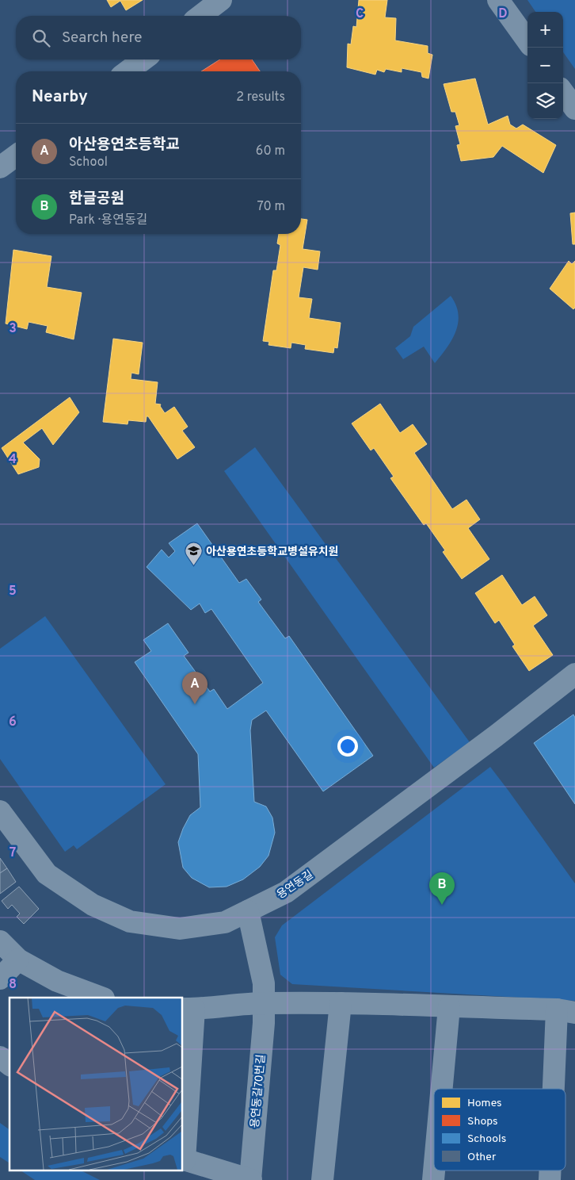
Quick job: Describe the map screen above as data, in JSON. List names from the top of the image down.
{
  "streets": {
    "street": ["용연동길", "용연동길70번길"]
  },
  "crossings": [
    ["용연동길", "용연동길70번길"]
  ],
  "places": {
    "school or university": ["아산용연초등학교병설유치원"]
  },
  "legend": [
    "Homes",
    "Shops",
    "Schools",
    "Other"
  ],
  "page": {
    "map_buttons": ["+", "−"],
    "search": "Search here",
    "heading": ["Nearby", "2 results"],
    "list": [
      {
        "mark": "A",
        "name": "아산용연초등학교",
        "note": "School",
        "value": "60 m"
      },
      {
        "mark": "B",
        "name": "한글공원",
        "note": "Park · 용연동길",
        "value": "70 m"
      }
    ],
    "pins": ["A", "B"]
  },
  "grid": {
    "columns": ["C", "D"],
    "rows": [
      "3",
      "4",
      "5",
      "6",
      "7",
      "8"
    ]
  }
}
